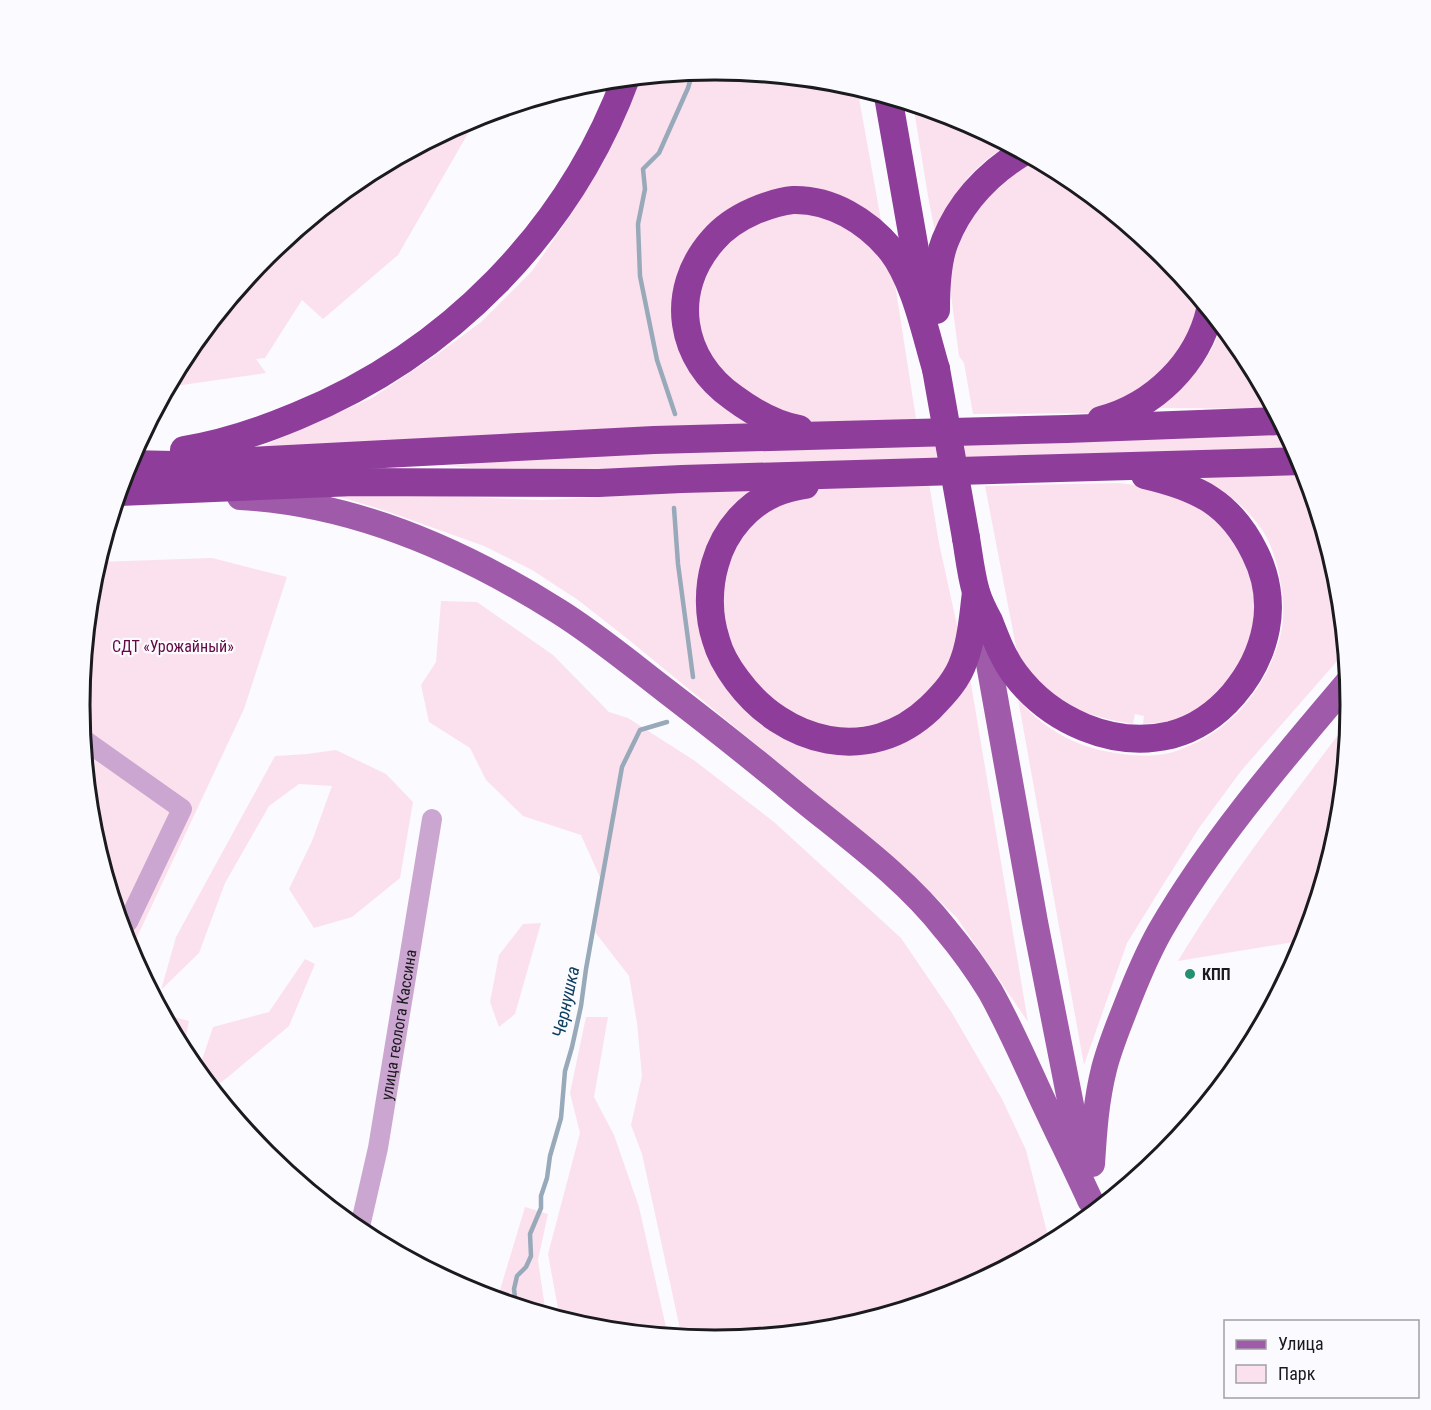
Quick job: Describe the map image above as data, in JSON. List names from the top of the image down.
{
  "streets": {
    "street": ["улица геолога Кассина"]
  },
  "water": ["Чернушка"],
  "parks": ["СДТ «Урожайный»"],
  "places": ["КПП"],
  "legend": ["Улица", "Парк"]
}
